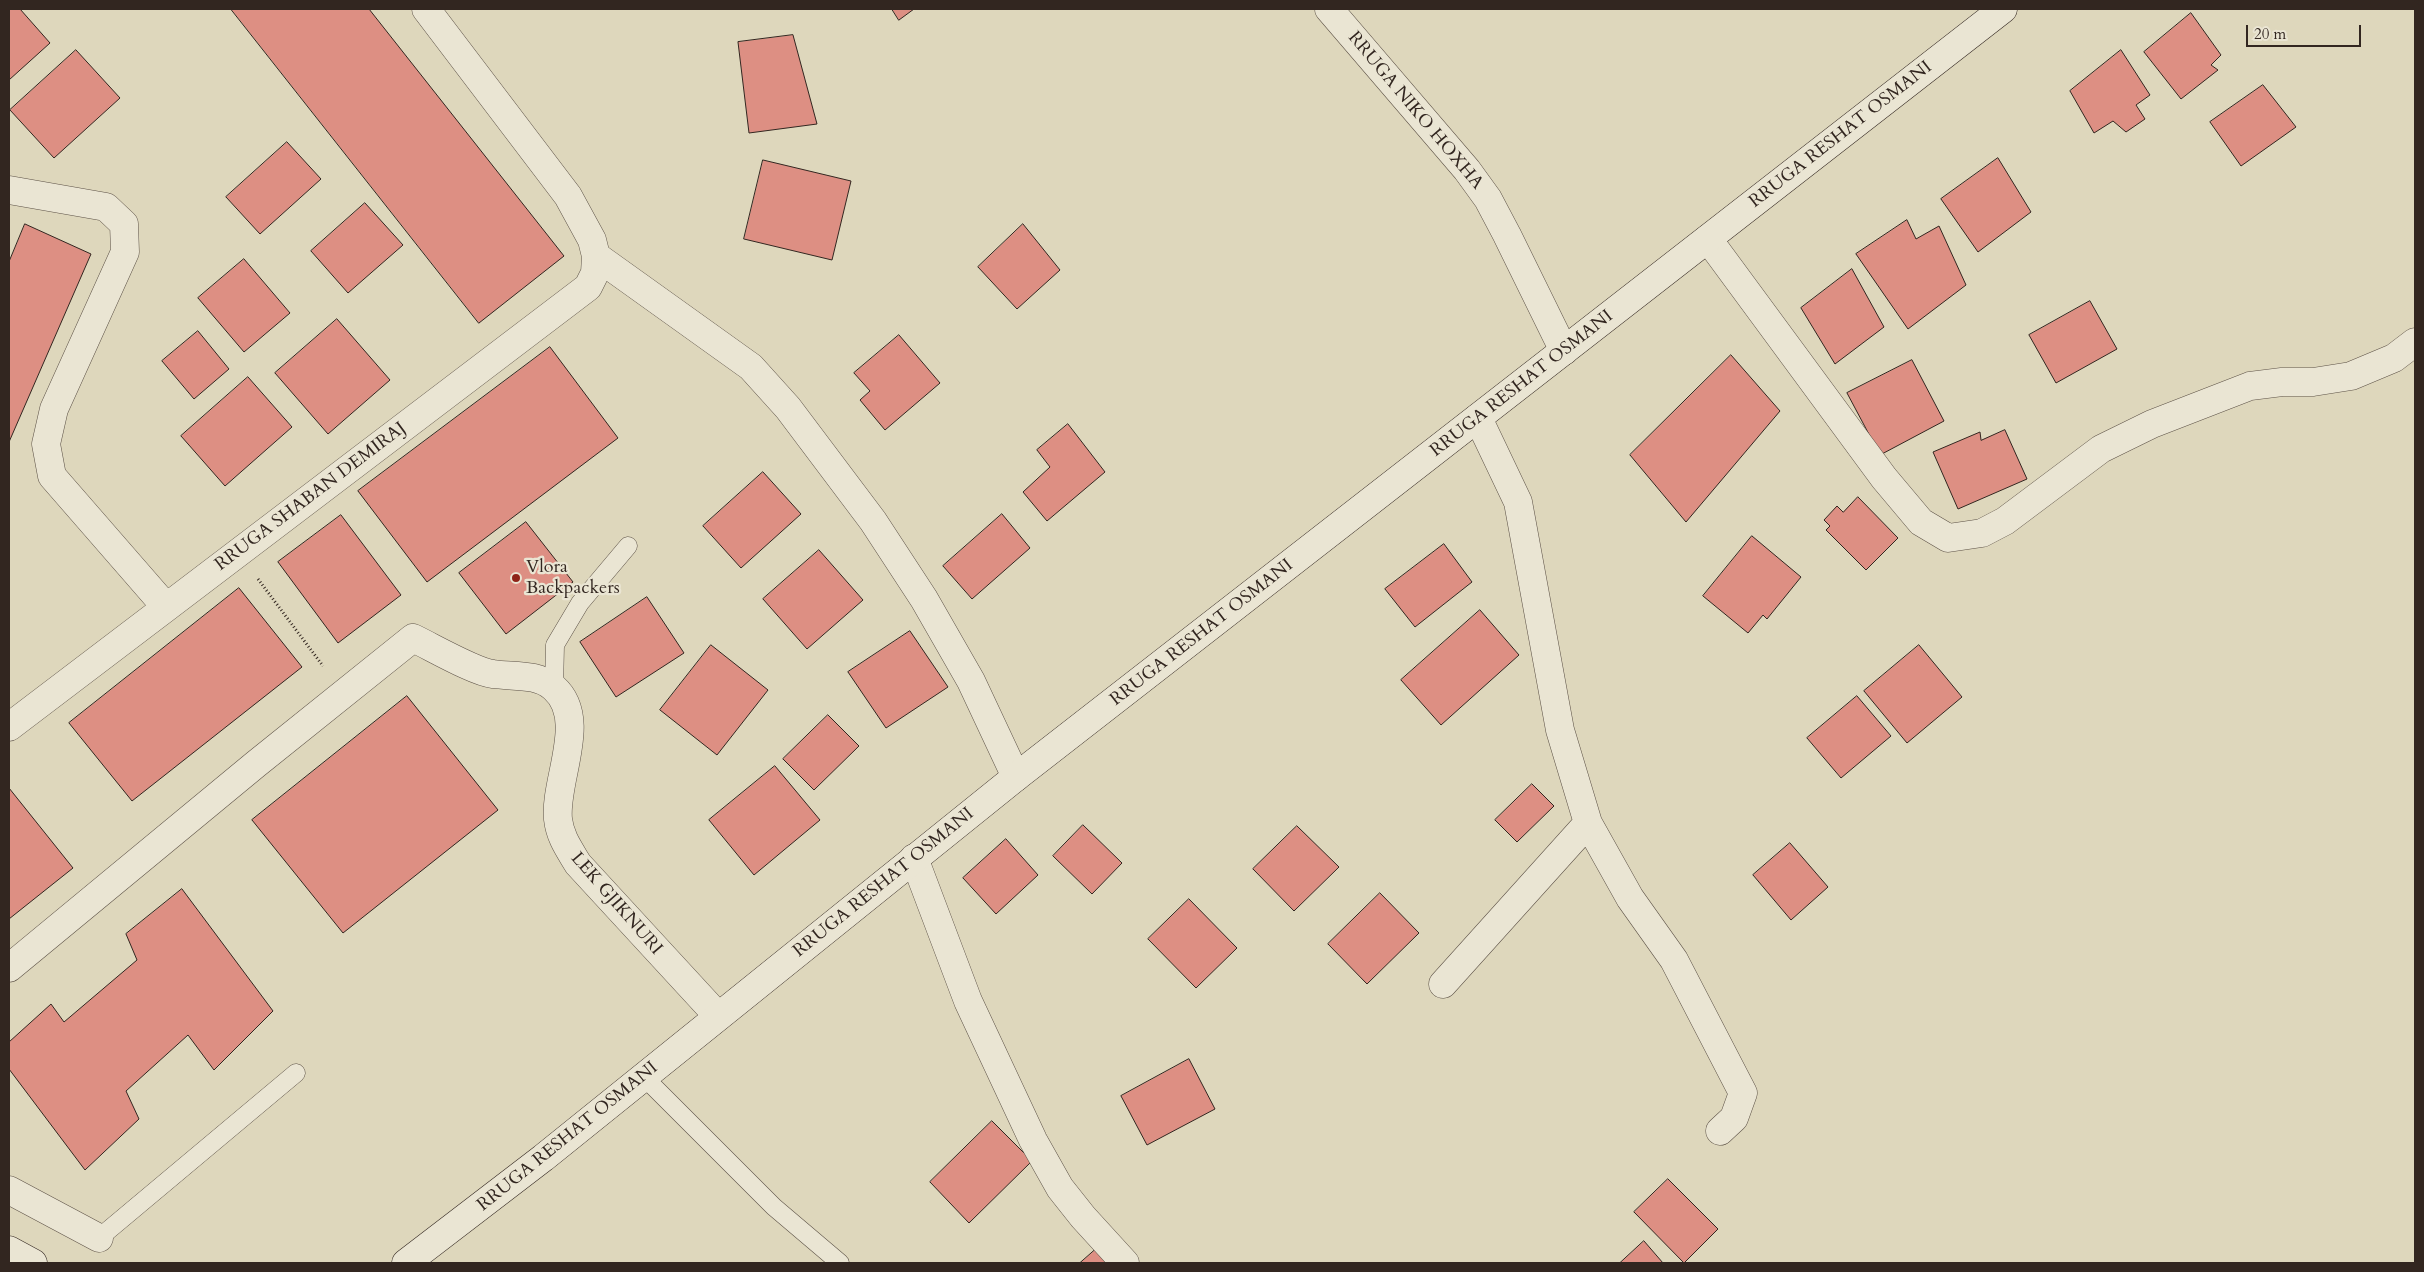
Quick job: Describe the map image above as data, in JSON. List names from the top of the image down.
{
  "streets": {
    "street": [
      "RRUGA NIKO HOXHA",
      "RRUGA RESHAT OSMANI",
      "RRUGA SHABAN DEMIRAJ",
      "LEK GJIKNURI"
    ]
  },
  "crossings": [
    ["RRUGA NIKO HOXHA", "RRUGA RESHAT OSMANI"],
    ["RRUGA RESHAT OSMANI", "LEK GJIKNURI"]
  ],
  "places": ["Vlora Backpackers"],
  "scale_bar": "20 m"
}
